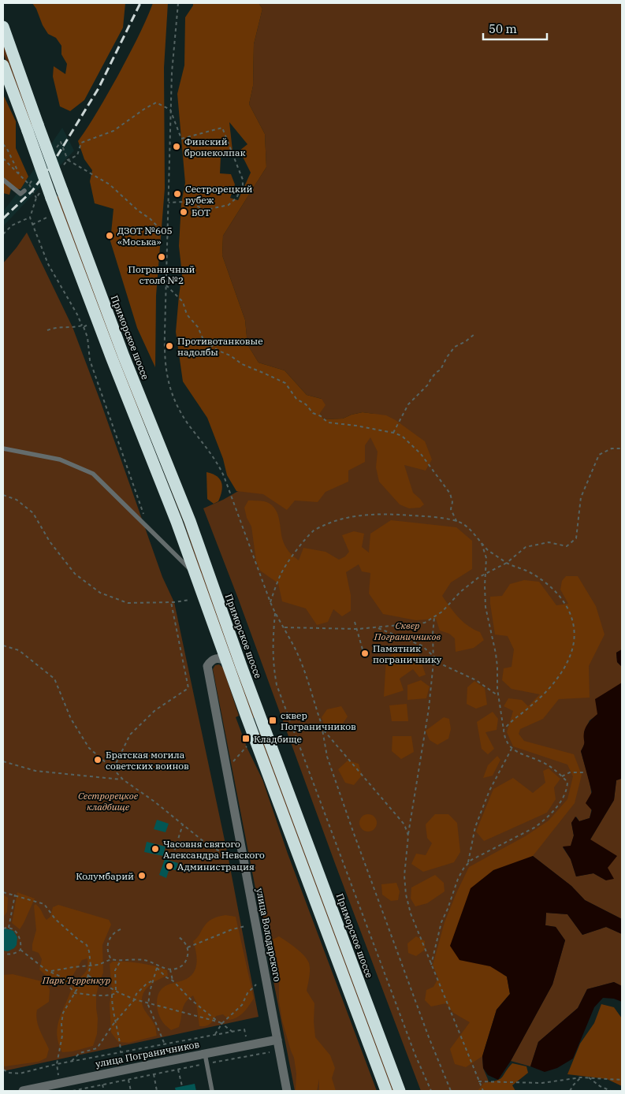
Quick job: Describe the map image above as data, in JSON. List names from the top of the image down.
{
  "streets": {
    "highway": ["Приморское шоссе"],
    "street": ["улица Володарского", "улица Пограничников"]
  },
  "crossings": [
    ["улица Володарского", "улица Пограничников"]
  ],
  "parks": ["Сквер Пограничников", "Сестрорецкое кладбище", "Парк Терренкур"],
  "places": {
    "other": [
      "Финский бронеколпак",
      "Сестрорецкий рубеж",
      "БОТ",
      "ДЗОТ №605 «Моська»",
      "Пограничный столб №2",
      "Противотанковые надолбы",
      "Памятник пограничнику",
      "Братская могила советских воинов",
      "Часовня святого Александра Невского",
      "Администрация",
      "Колумбарий"
    ],
    "transit": ["сквер Пограничников", "Кладбище"]
  },
  "scale_bar": "50 m"
}
